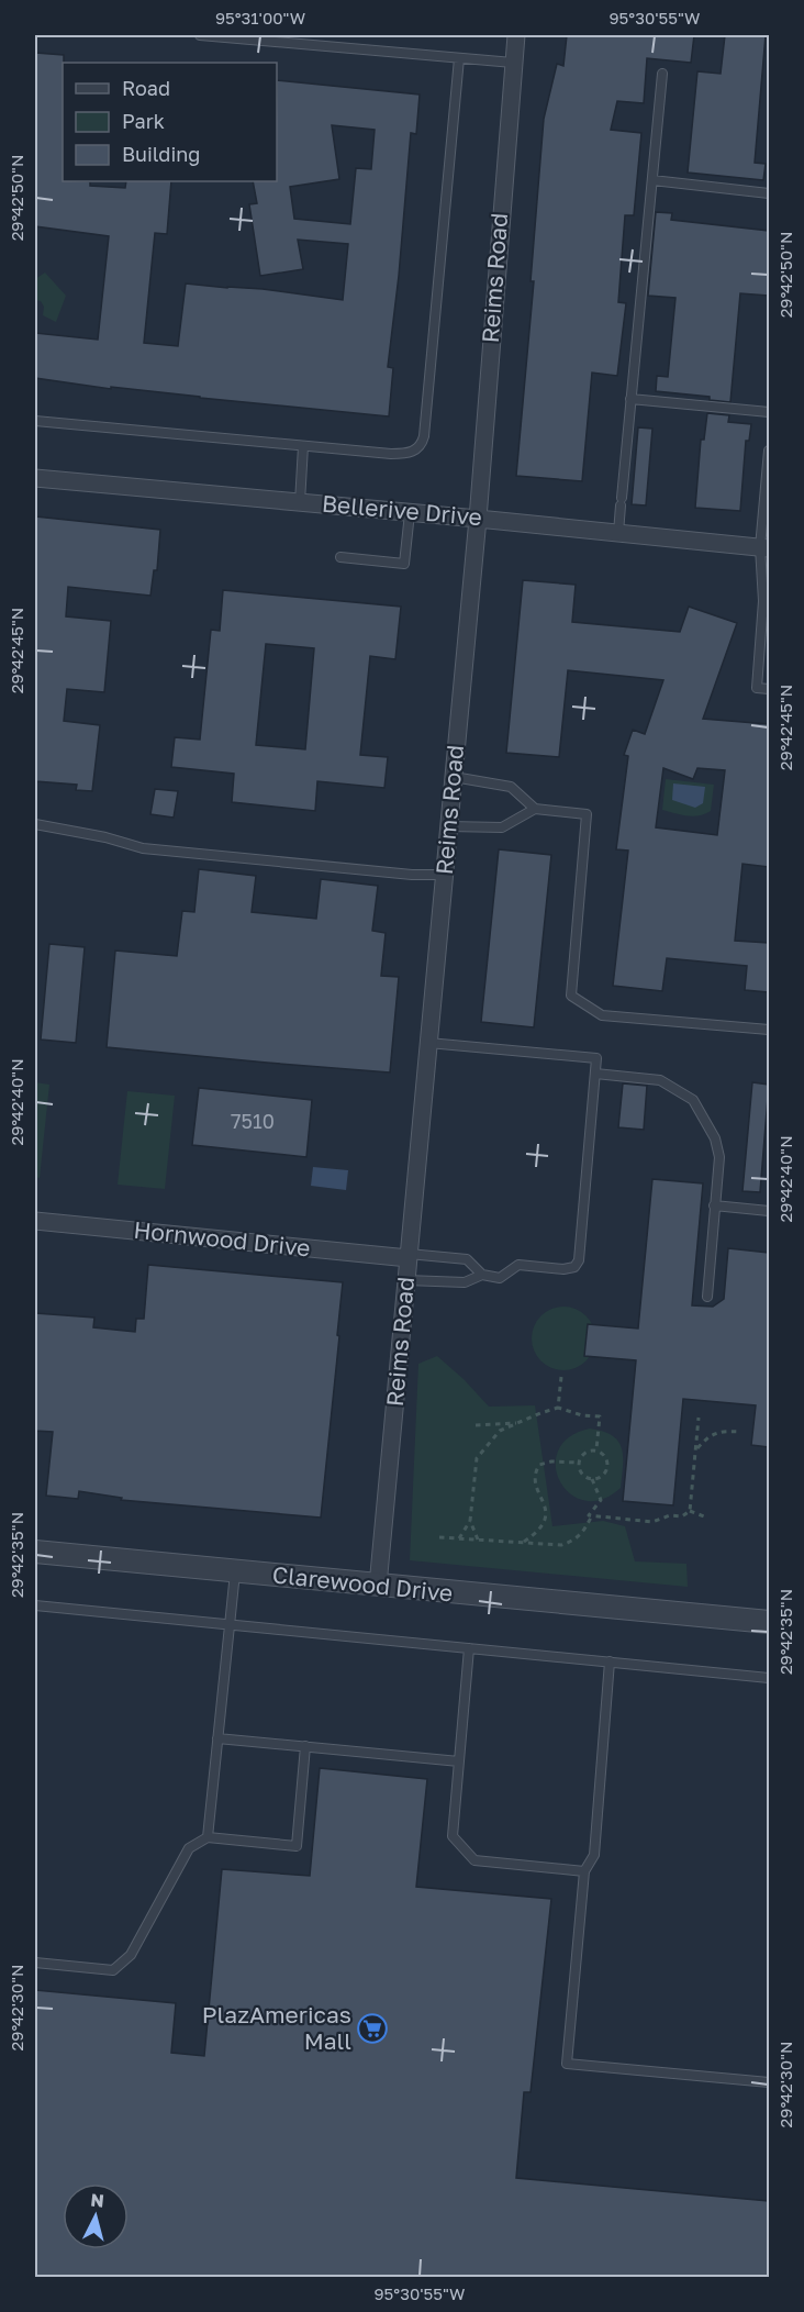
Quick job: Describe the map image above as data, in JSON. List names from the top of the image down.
{
  "streets": {
    "street": [
      "Reims Road",
      "Bellerive Drive",
      "Hornwood Drive",
      "Clarewood Drive"
    ]
  },
  "crossings": [
    ["Reims Road", "Bellerive Drive"],
    ["Reims Road", "Hornwood Drive"],
    ["Reims Road", "Clarewood Drive"]
  ],
  "places": {
    "supermarket": ["PlazAmericas Mall"]
  },
  "house_numbers": ["7510"],
  "legend": ["Road", "Park", "Building"],
  "north": "top",
  "coordinates": [
    "95°31'00\"W",
    "95°30'55\"W",
    "29°42'50\"N",
    "29°42'45\"N",
    "29°42'40\"N",
    "29°42'35\"N",
    "29°42'30\"N"
  ]
}
